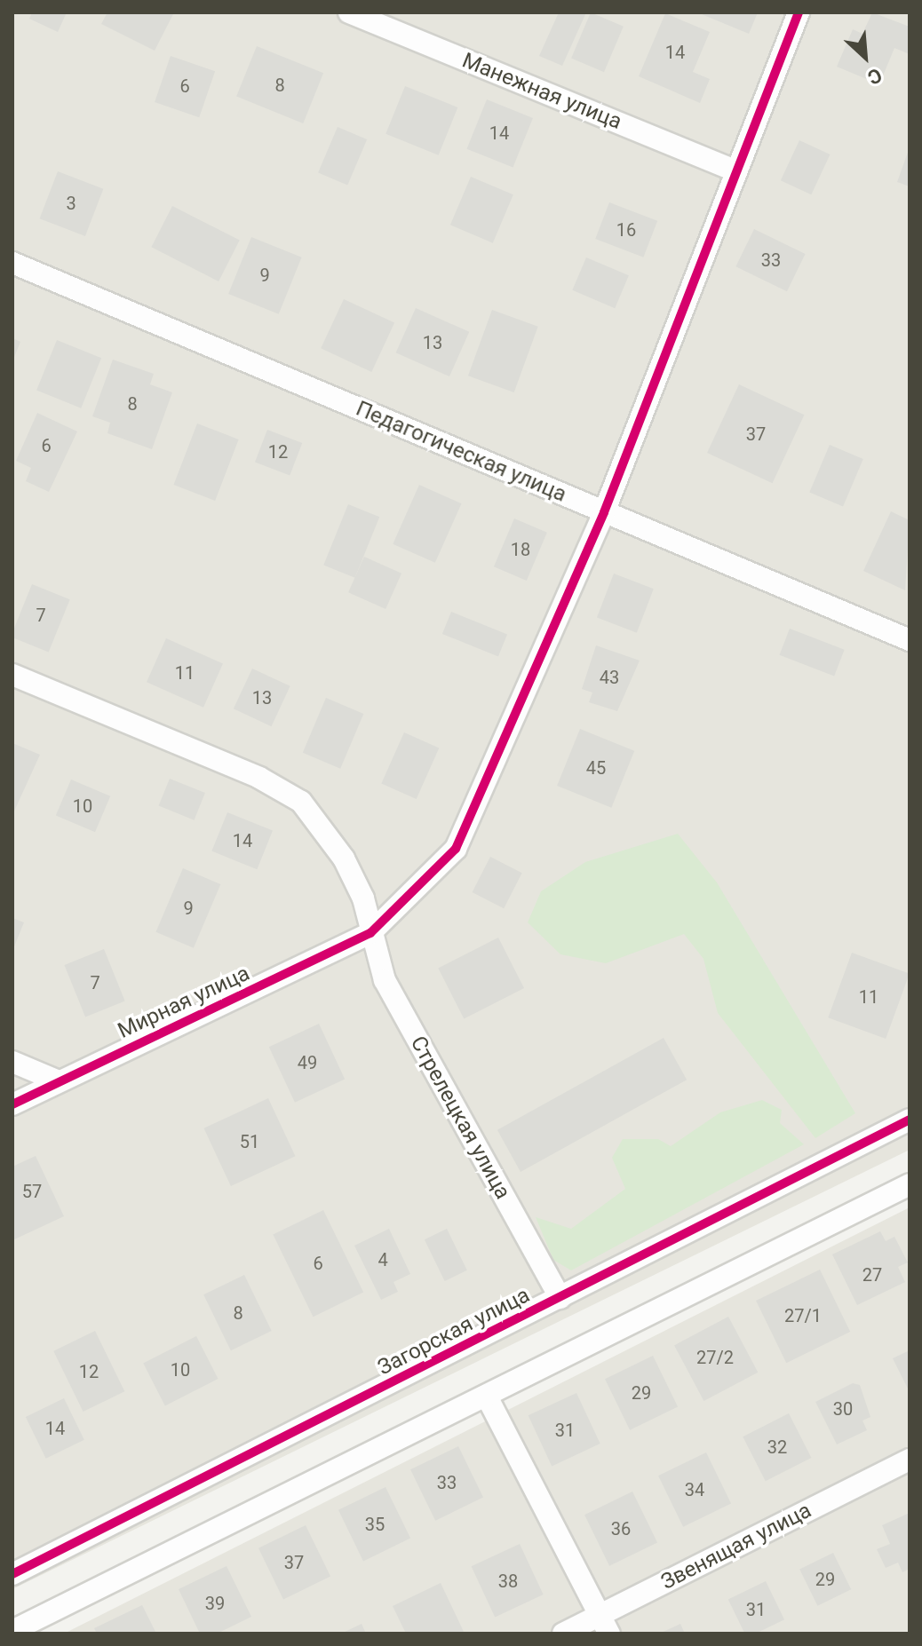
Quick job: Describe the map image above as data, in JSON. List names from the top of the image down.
{
  "streets": {
    "street": [
      "Манежная улица",
      "Педагогическая улица",
      "Мирная улица",
      "Стрелецкая улица",
      "Загорская улица",
      "Звенящая улица"
    ]
  },
  "crossings": [
    ["Манежная улица", "Мирная улица"],
    ["Педагогическая улица", "Мирная улица"],
    ["Мирная улица", "Стрелецкая улица"],
    ["Стрелецкая улица", "Загорская улица"]
  ],
  "house_numbers": [
    "14",
    "8",
    "6",
    "14",
    "3",
    "16",
    "33",
    "9",
    "13",
    "8",
    "37",
    "6",
    "12",
    "18",
    "7",
    "11",
    "43",
    "13",
    "45",
    "10",
    "14",
    "9",
    "7",
    "11",
    "49",
    "51",
    "57",
    "4",
    "6",
    "27",
    "8",
    "27/1",
    "27/2",
    "10",
    "12",
    "29",
    "30",
    "14",
    "31",
    "32",
    "33",
    "34",
    "35",
    "36",
    "37",
    "29",
    "38",
    "39",
    "31"
  ],
  "north": "bottom right"
}
